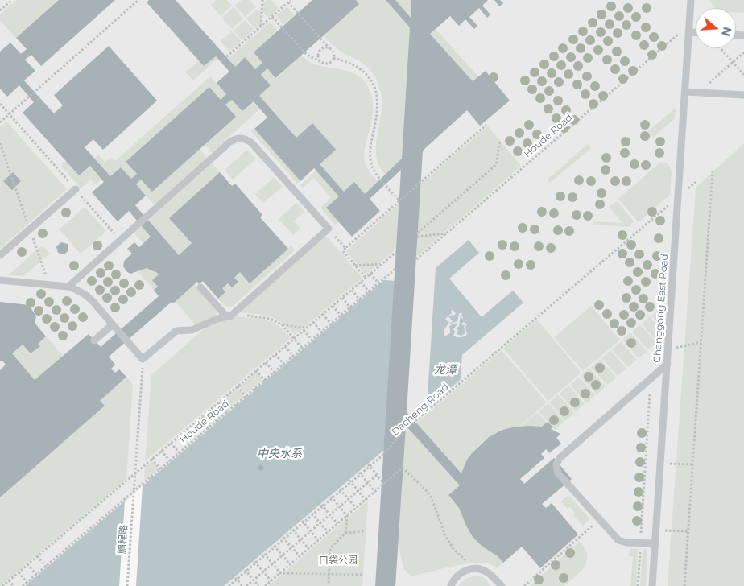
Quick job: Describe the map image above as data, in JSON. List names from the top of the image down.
{
  "streets": {
    "lane": ["Changgong East Road"],
    "path": ["Houde Road", "Dacheng Road", "鹏程路"]
  },
  "crossings": [
    ["Houde Road", "Changgong East Road"],
    ["Houde Road", "鹏程路"],
    ["Changgong East Road", "Dacheng Road"]
  ],
  "water": ["龙潭", "中央水系"],
  "parks": ["口袋公园"],
  "north": "right"
}
